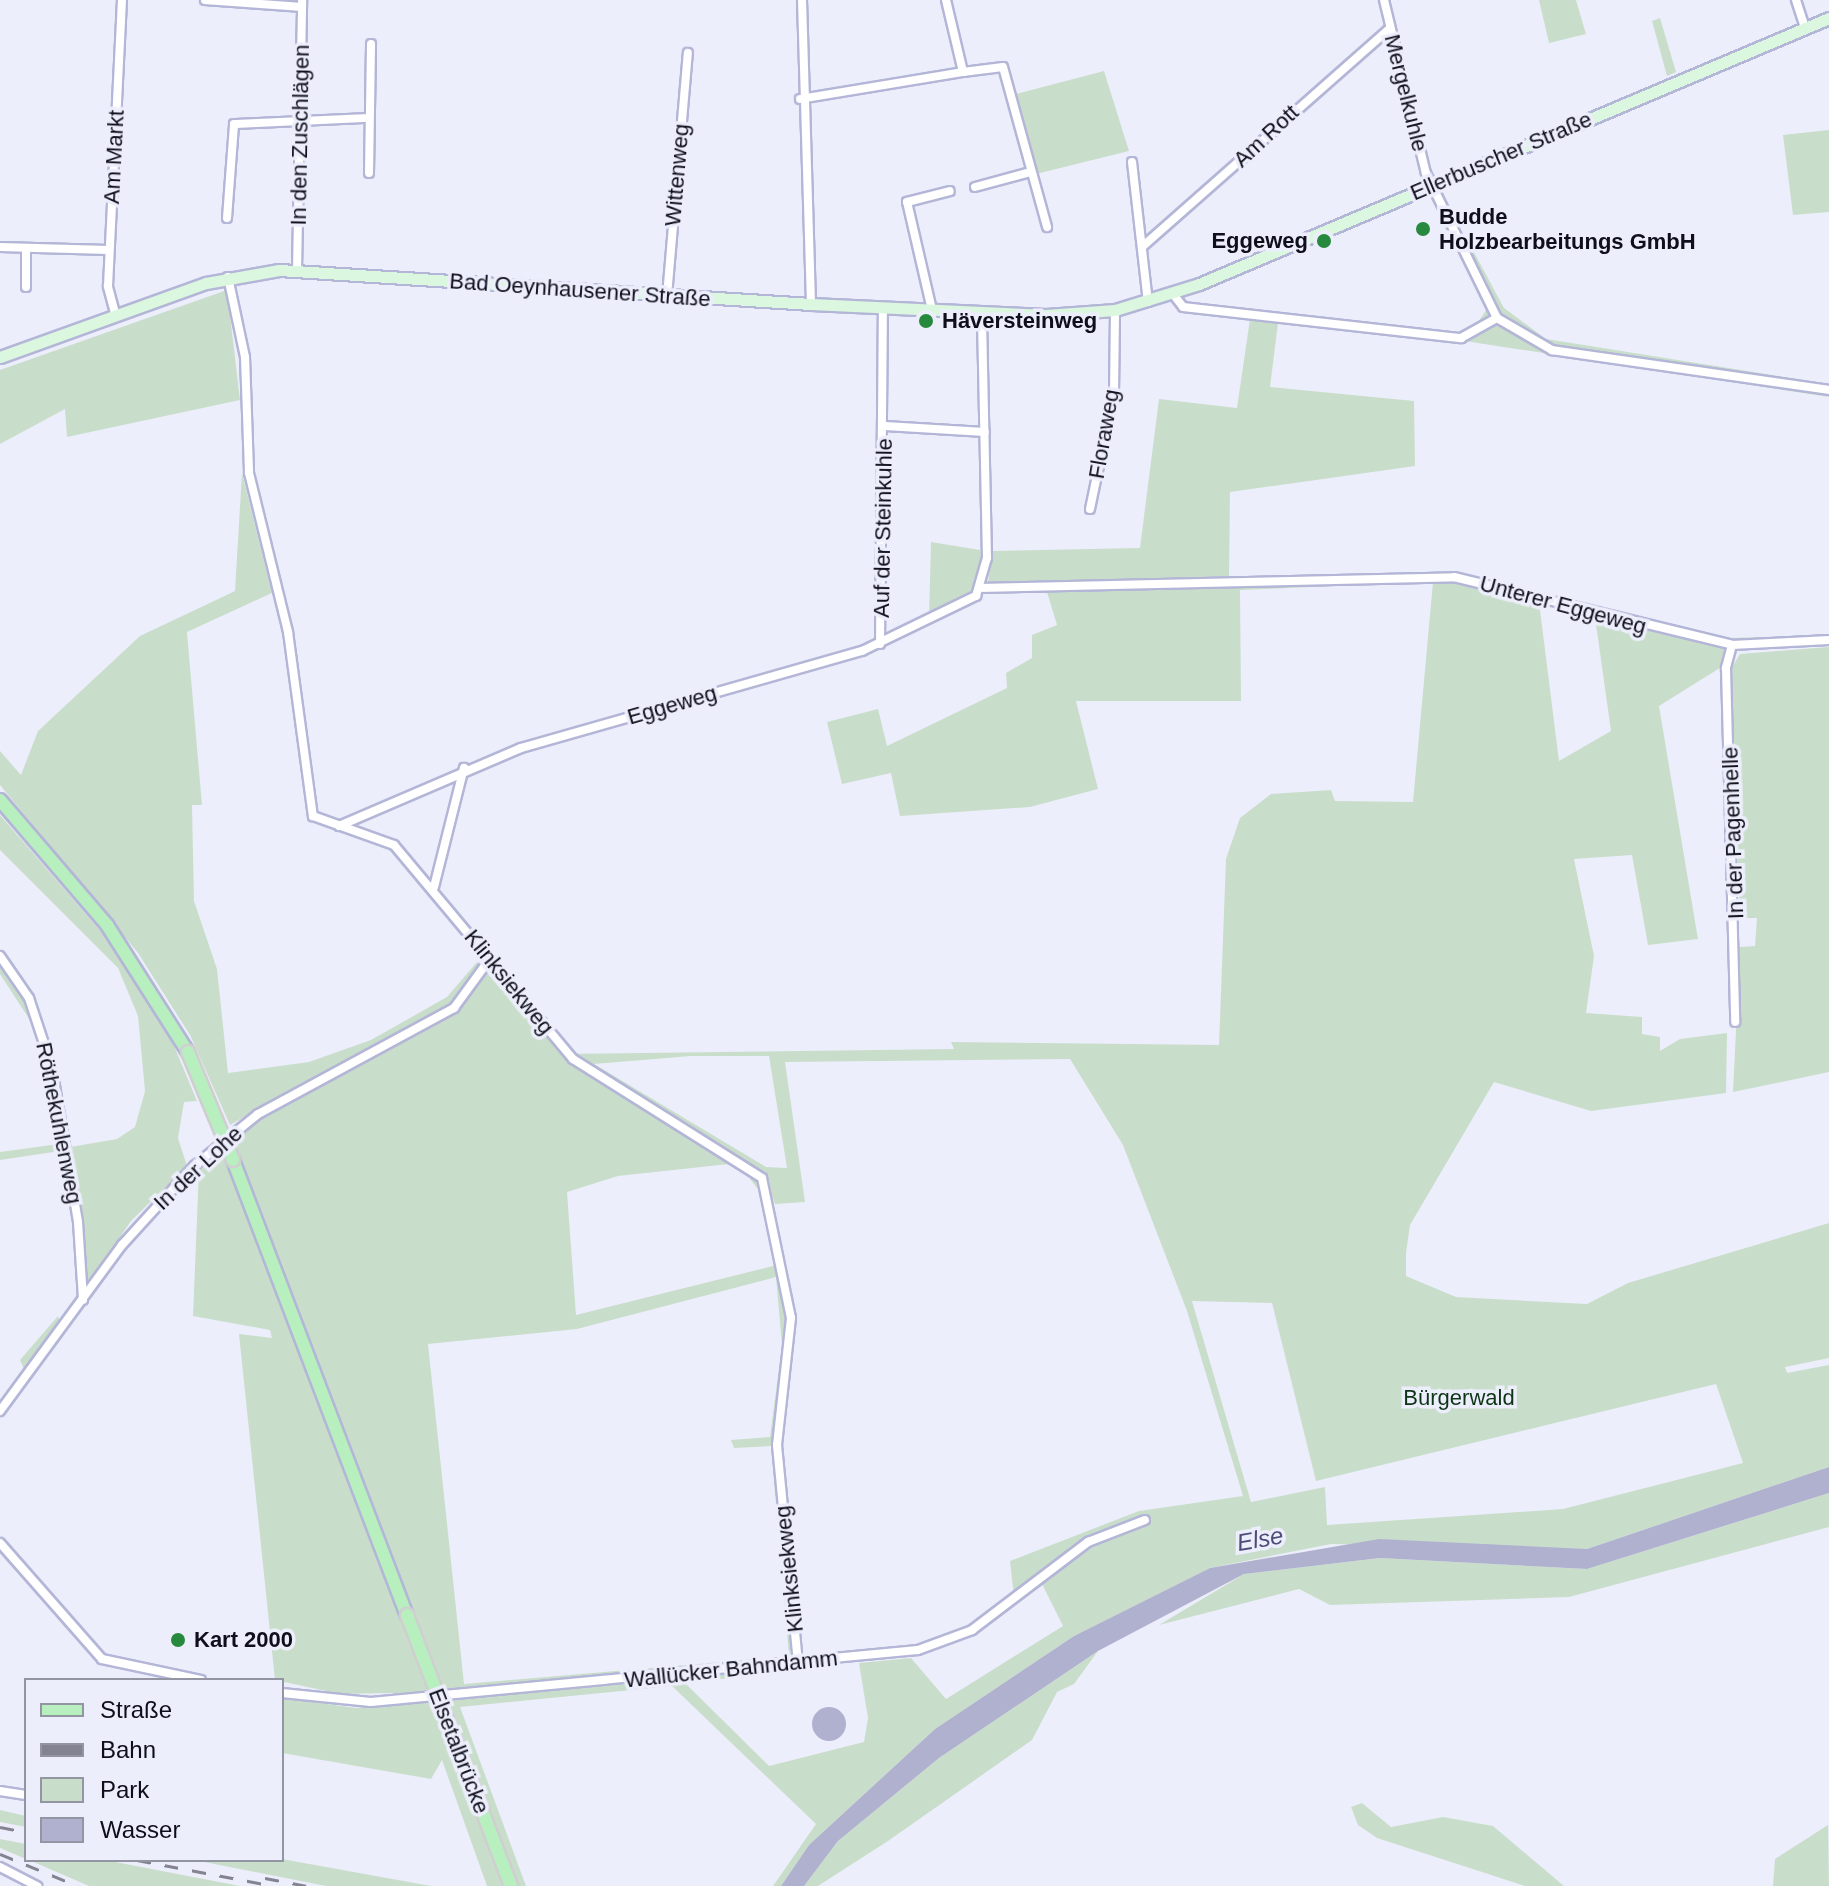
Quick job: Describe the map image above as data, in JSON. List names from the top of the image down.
{
  "streets": {
    "main road": ["Ellerbuscher Straße", "Bad Oeynhausener Straße", "Elsetalbrücke"],
    "street": [
      "Mergelkuhle",
      "In den Zuschlägen",
      "Am Rott",
      "Am Markt",
      "Wittenweg",
      "Floraweg",
      "Auf der Steinkuhle",
      "Unterer Eggeweg",
      "Eggeweg",
      "In der Pagenhelle",
      "Klinksiekweg",
      "Röthekuhlenweg",
      "In der Lohe",
      "Wallücker Bahndamm"
    ]
  },
  "crossings": [
    ["Mergelkuhle", "Am Rott"],
    ["Mergelkuhle", "Ellerbuscher Straße"],
    ["In den Zuschlägen", "Bad Oeynhausener Straße"],
    ["Ellerbuscher Straße", "Bad Oeynhausener Straße"],
    ["Am Markt", "Bad Oeynhausener Straße"],
    ["Wittenweg", "Bad Oeynhausener Straße"],
    ["Bad Oeynhausener Straße", "Floraweg"],
    ["Bad Oeynhausener Straße", "Auf der Steinkuhle"],
    ["Bad Oeynhausener Straße", "Klinksiekweg"],
    ["Auf der Steinkuhle", "Unterer Eggeweg"],
    ["Auf der Steinkuhle", "Eggeweg"],
    ["Unterer Eggeweg", "In der Pagenhelle"],
    ["Eggeweg", "Klinksiekweg"],
    ["Klinksiekweg", "In der Lohe"],
    ["Klinksiekweg", "Wallücker Bahndamm"],
    ["Röthekuhlenweg", "In der Lohe"]
  ],
  "water": ["Else"],
  "parks": ["Bürgerwald"],
  "places": [
    "Budde Holzbearbeitungs GmbH",
    "Eggeweg",
    "Häversteinweg",
    "Kart 2000"
  ],
  "legend": [
    "Straße",
    "Bahn",
    "Park",
    "Wasser"
  ]
}
